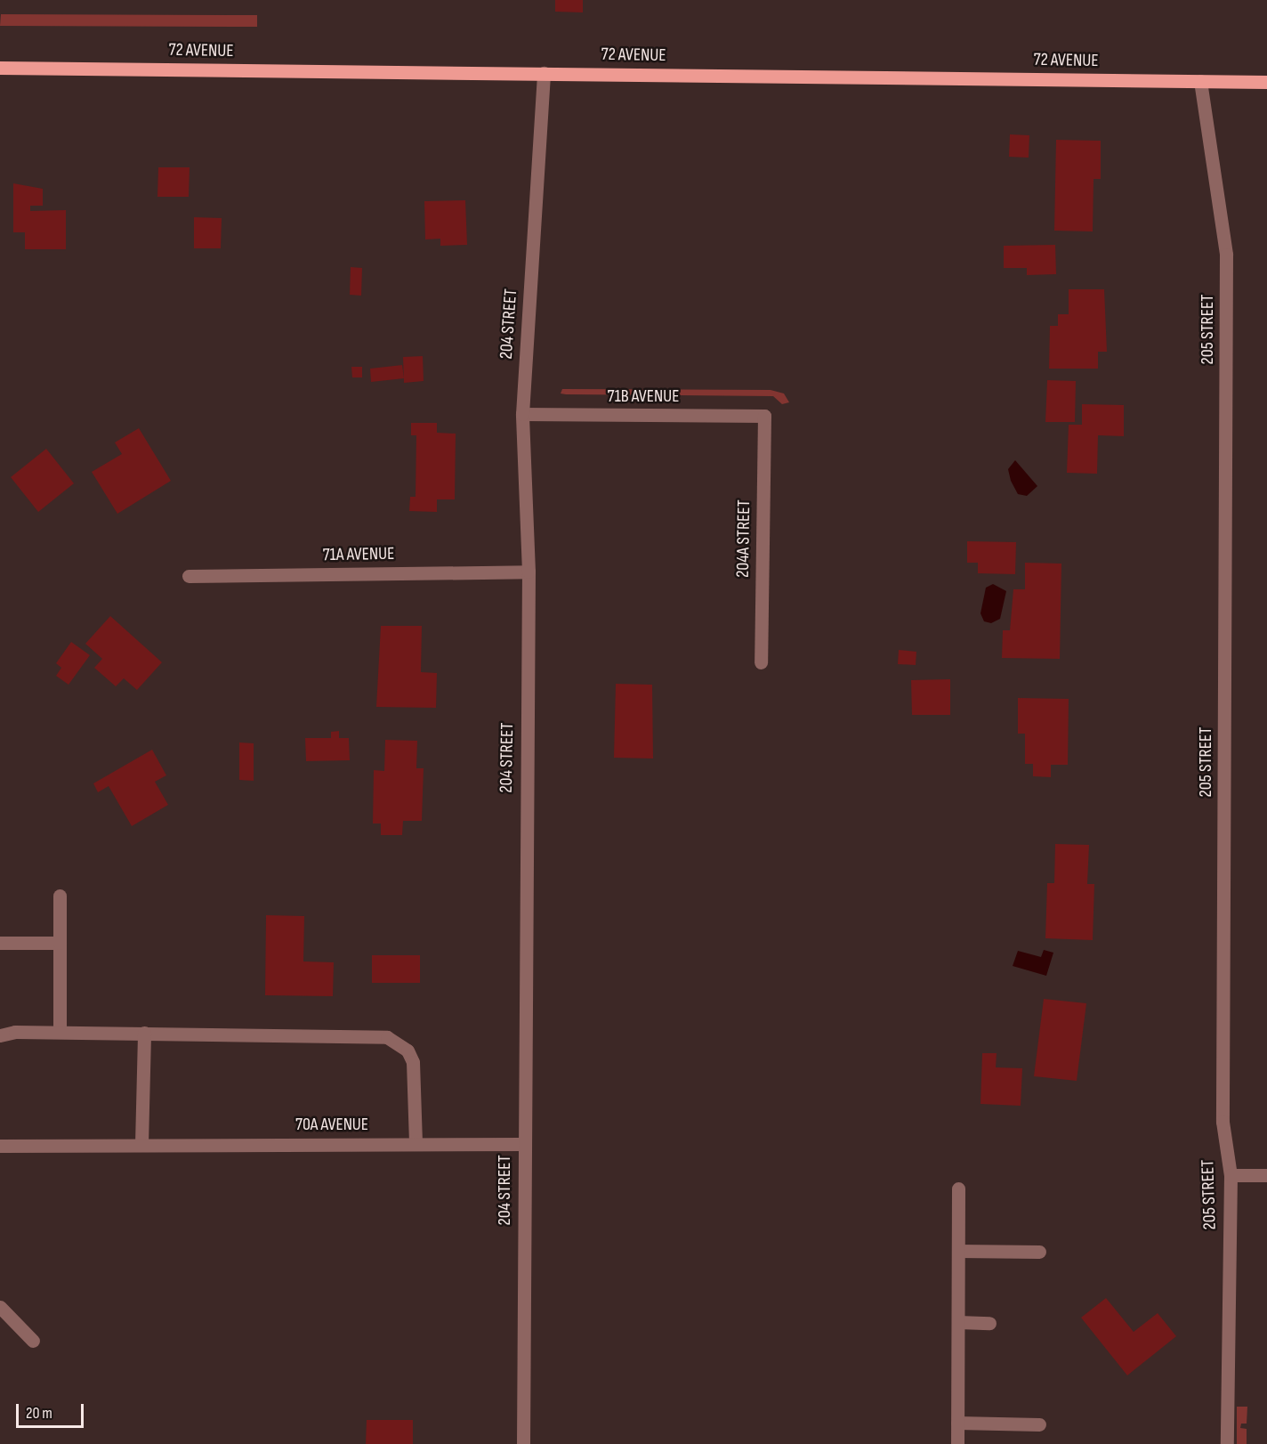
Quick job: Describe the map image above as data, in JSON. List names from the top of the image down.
{
  "streets": {
    "main road": ["72 AVENUE"],
    "street": [
      "204 STREET",
      "205 STREET",
      "71B AVENUE",
      "204A STREET",
      "71A AVENUE",
      "70A AVENUE"
    ]
  },
  "crossings": [
    ["72 AVENUE", "204 STREET"],
    ["72 AVENUE", "205 STREET"],
    ["204 STREET", "71B AVENUE"],
    ["204 STREET", "71A AVENUE"],
    ["204 STREET", "70A AVENUE"],
    ["71B AVENUE", "204A STREET"]
  ],
  "scale_bar": "20 m"
}
